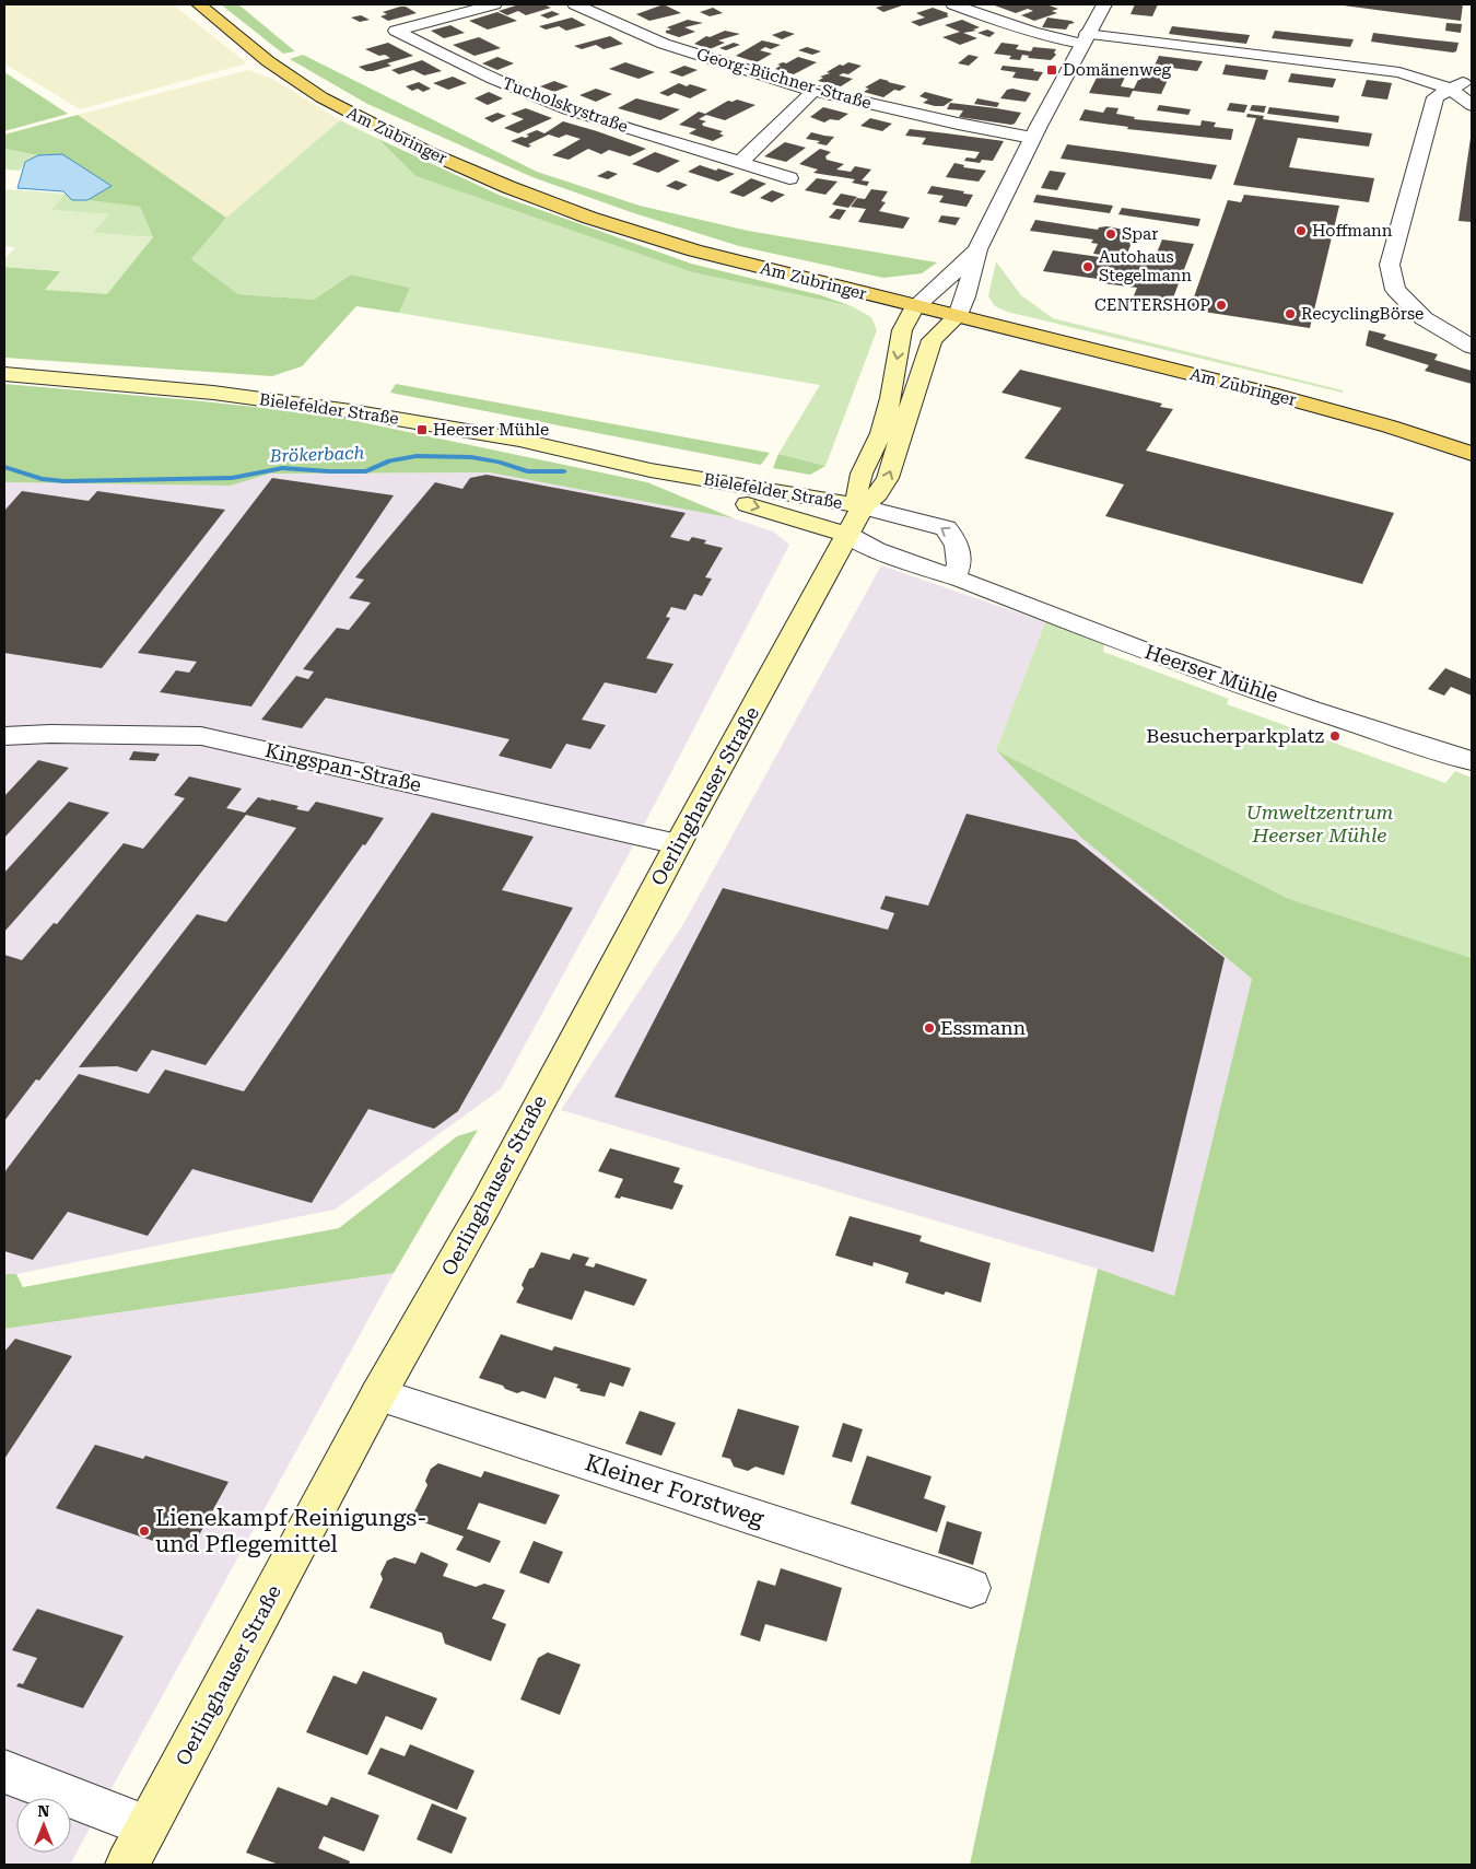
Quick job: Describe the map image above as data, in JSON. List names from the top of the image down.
{
  "streets": {
    "main road": ["Am Zubringer", "Bielefelder Straße", "Oerlinghauser Straße"],
    "street": [
      "Georg-Büchner-Straße",
      "Tucholskystraße",
      "Heerser Mühle",
      "Kingspan-Straße",
      "Kleiner Forstweg"
    ]
  },
  "crossings": [
    ["Georg-Büchner-Straße", "Oerlinghauser Straße"],
    ["Am Zubringer", "Oerlinghauser Straße"],
    ["Bielefelder Straße", "Heerser Mühle"],
    ["Bielefelder Straße", "Oerlinghauser Straße"],
    ["Heerser Mühle", "Oerlinghauser Straße"],
    ["Kingspan-Straße", "Oerlinghauser Straße"],
    ["Oerlinghauser Straße", "Kleiner Forstweg"]
  ],
  "water": ["Brökerbach"],
  "parks": ["Umweltzentrum Heerser Mühle"],
  "places": {
    "transit": ["Domänenweg", "Heerser Mühle"],
    "other": [
      "Hoffmann",
      "Spar",
      "Autohaus Stegelmann",
      "CENTERSHOP",
      "RecyclingBörse",
      "Besucherparkplatz",
      "Essmann",
      "Lienekampf Reinigungs- und Pflegemittel"
    ]
  },
  "north": "top"
}
